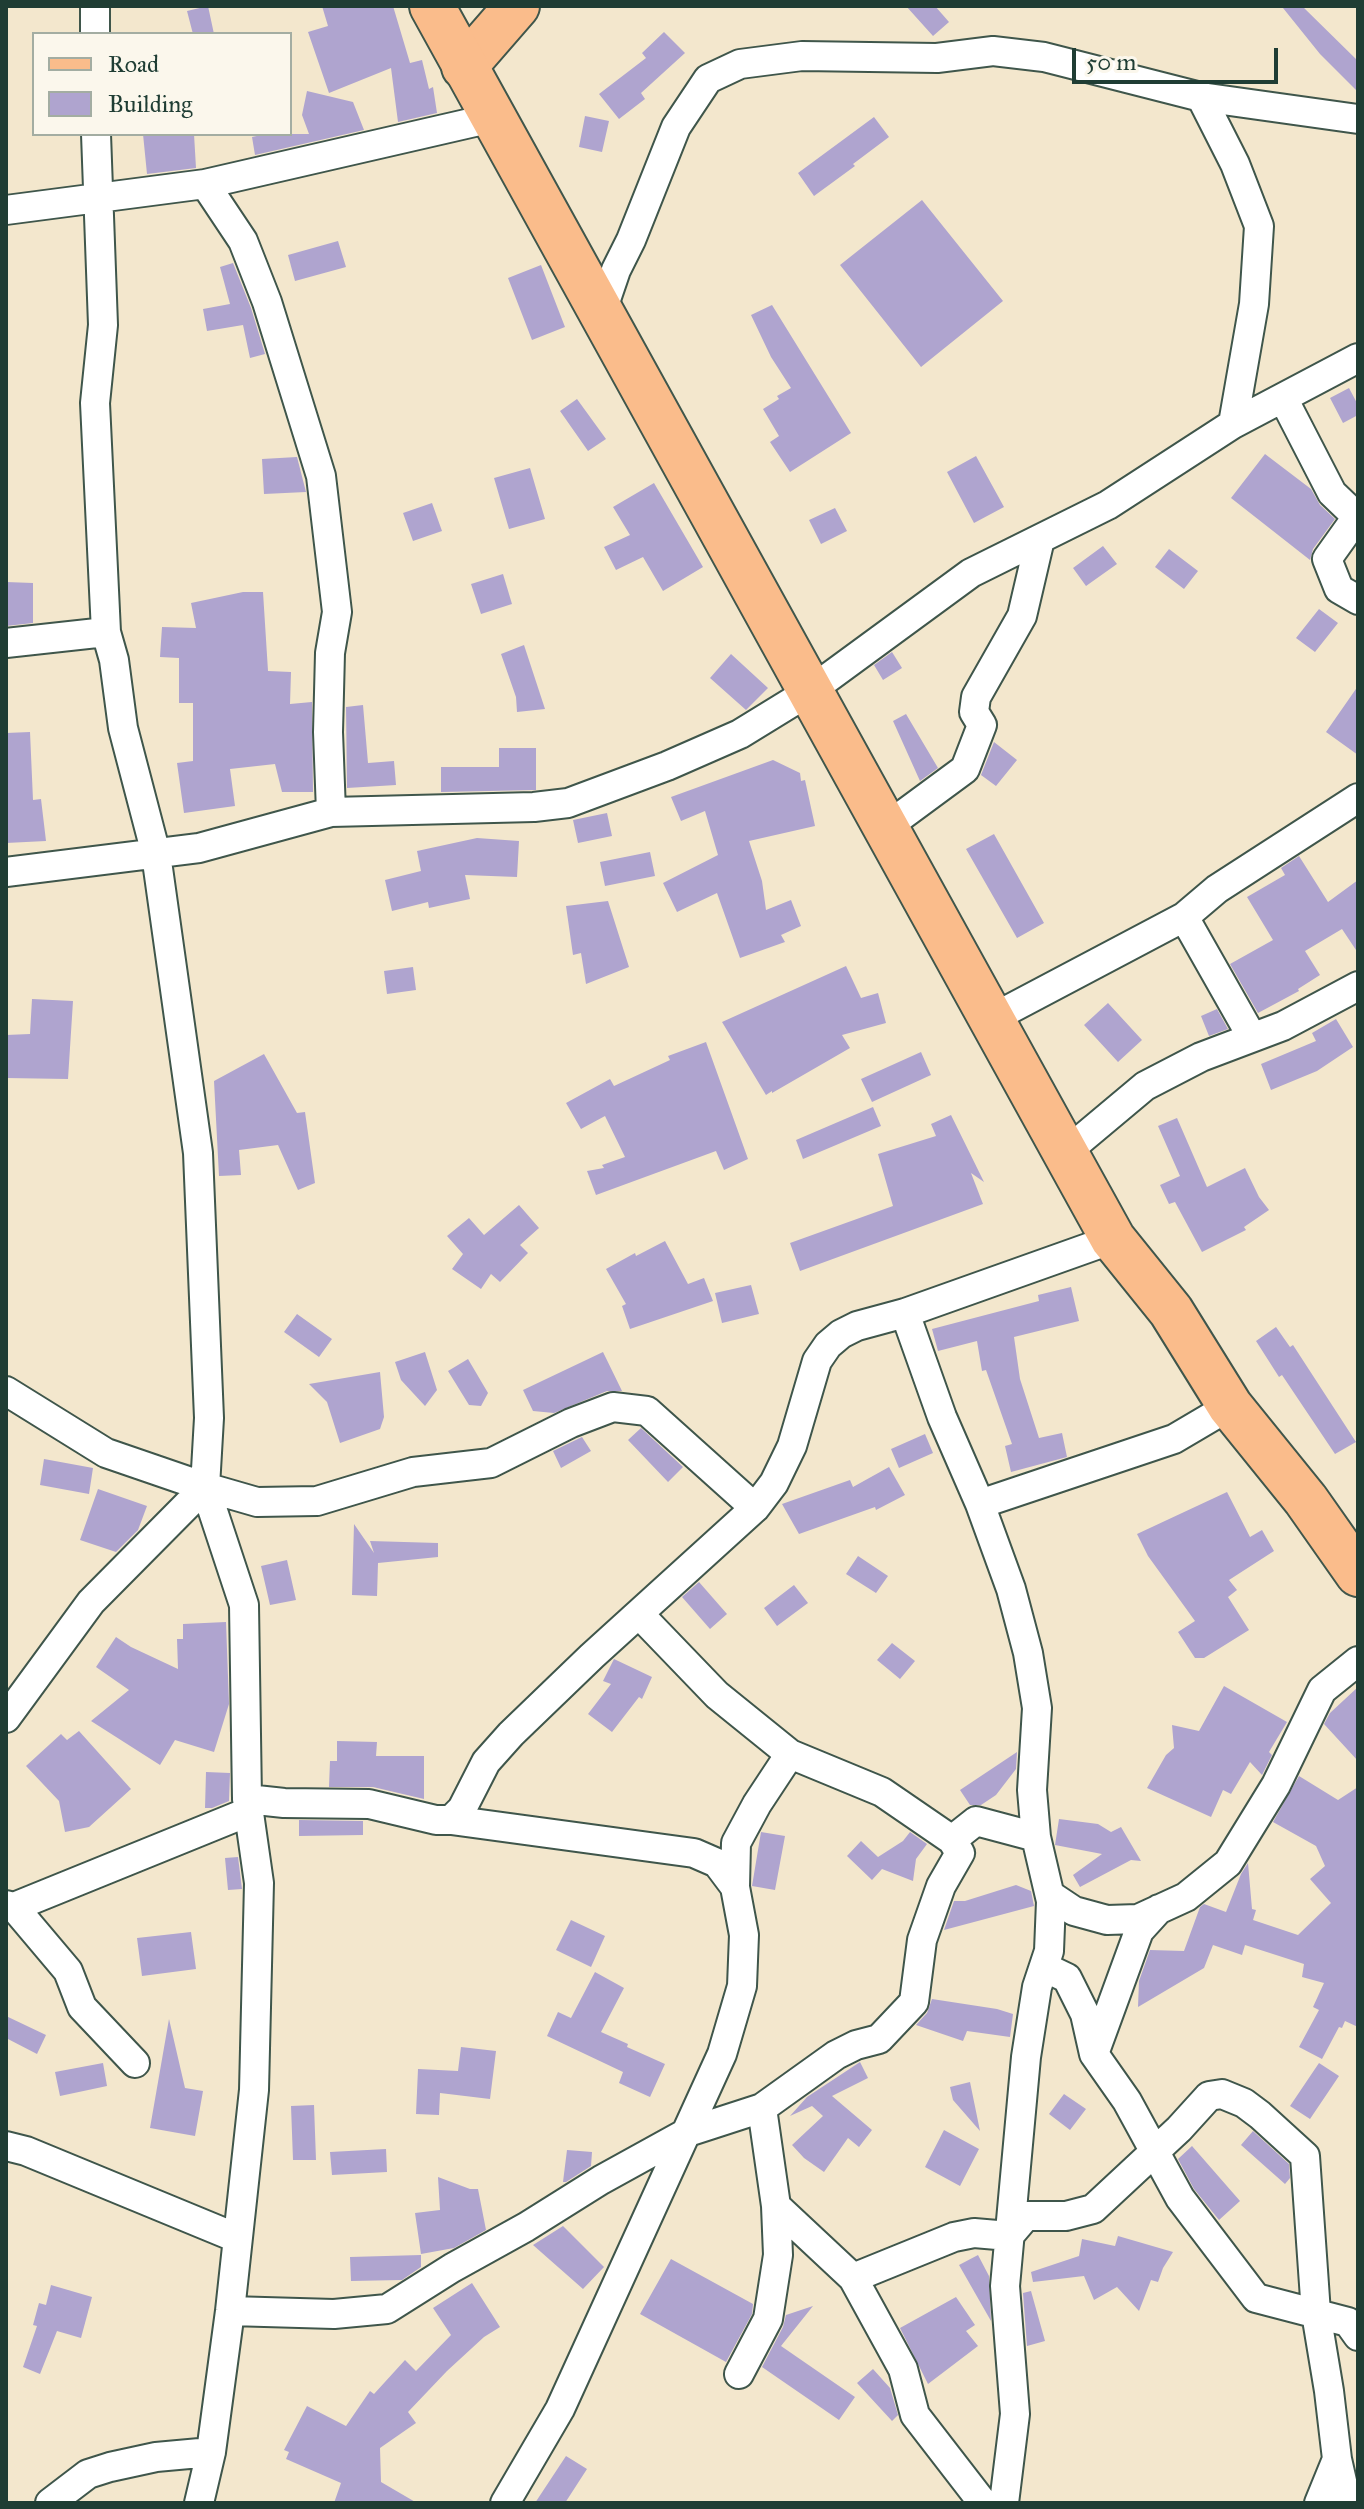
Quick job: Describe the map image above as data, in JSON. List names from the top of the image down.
{
  "legend": ["Road", "Building"],
  "scale_bar": "50 m"
}
